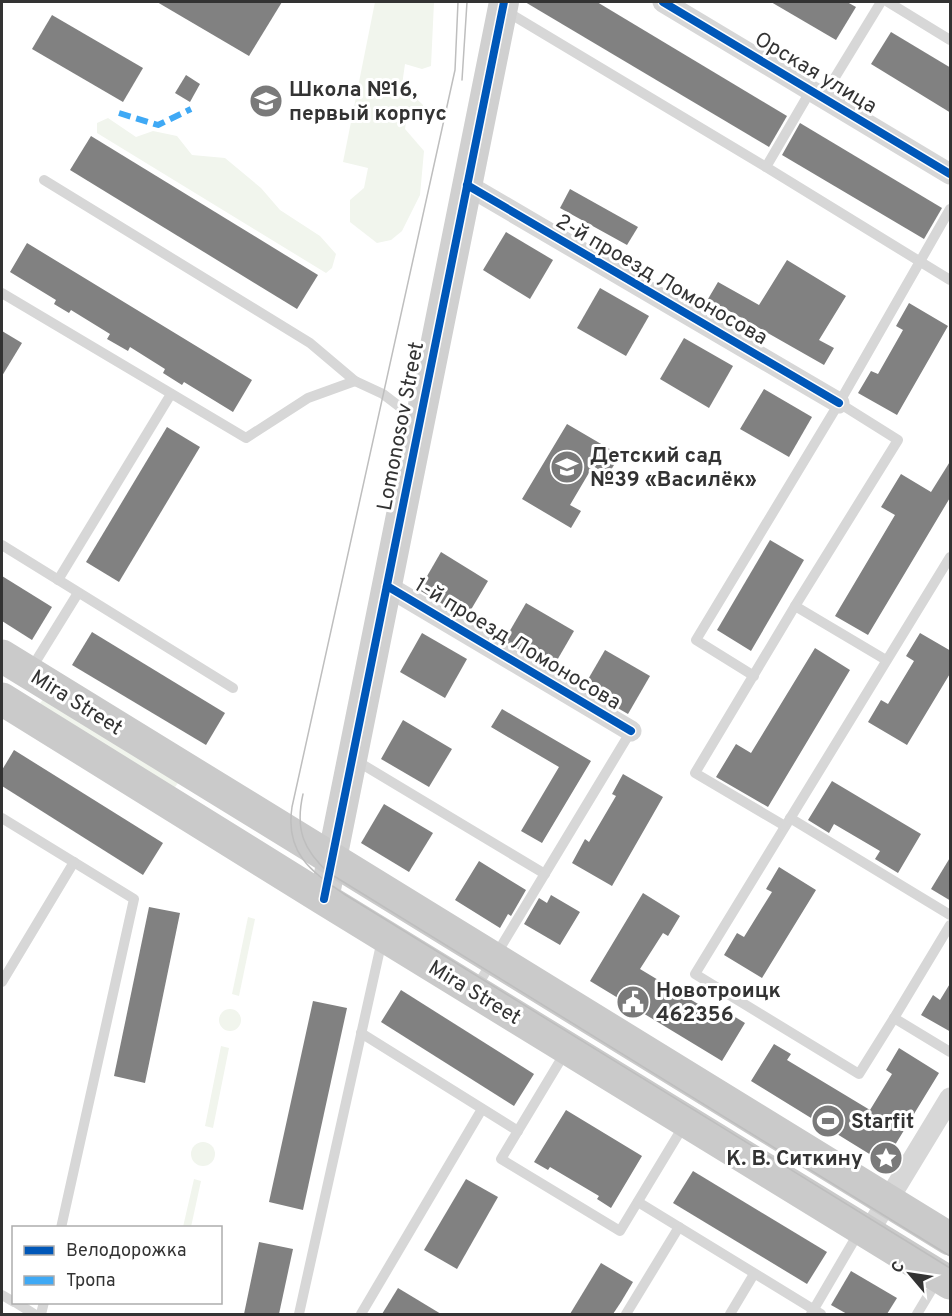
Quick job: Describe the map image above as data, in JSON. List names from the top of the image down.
{
  "streets": {
    "main road": ["Mira Street"],
    "street": [
      "Орская улица",
      "2-й проезд Ломоносова",
      "Lomonosov Street",
      "1-й проезд Ломоносова"
    ]
  },
  "crossings": [
    ["2-й проезд Ломоносова", "Lomonosov Street"],
    ["Lomonosov Street", "1-й проезд Ломоносова"],
    ["Lomonosov Street", "Mira Street"]
  ],
  "places": {
    "school or university": ["Школа №16, первый корпус", "Детский сад №39 «Василёк»"],
    "public building": ["Новотроицк 462356"],
    "sports": ["Starfit"],
    "place": ["К. В. Ситкину"]
  },
  "legend": ["Велодорожка", "Тропа"],
  "north": "top left"
}
